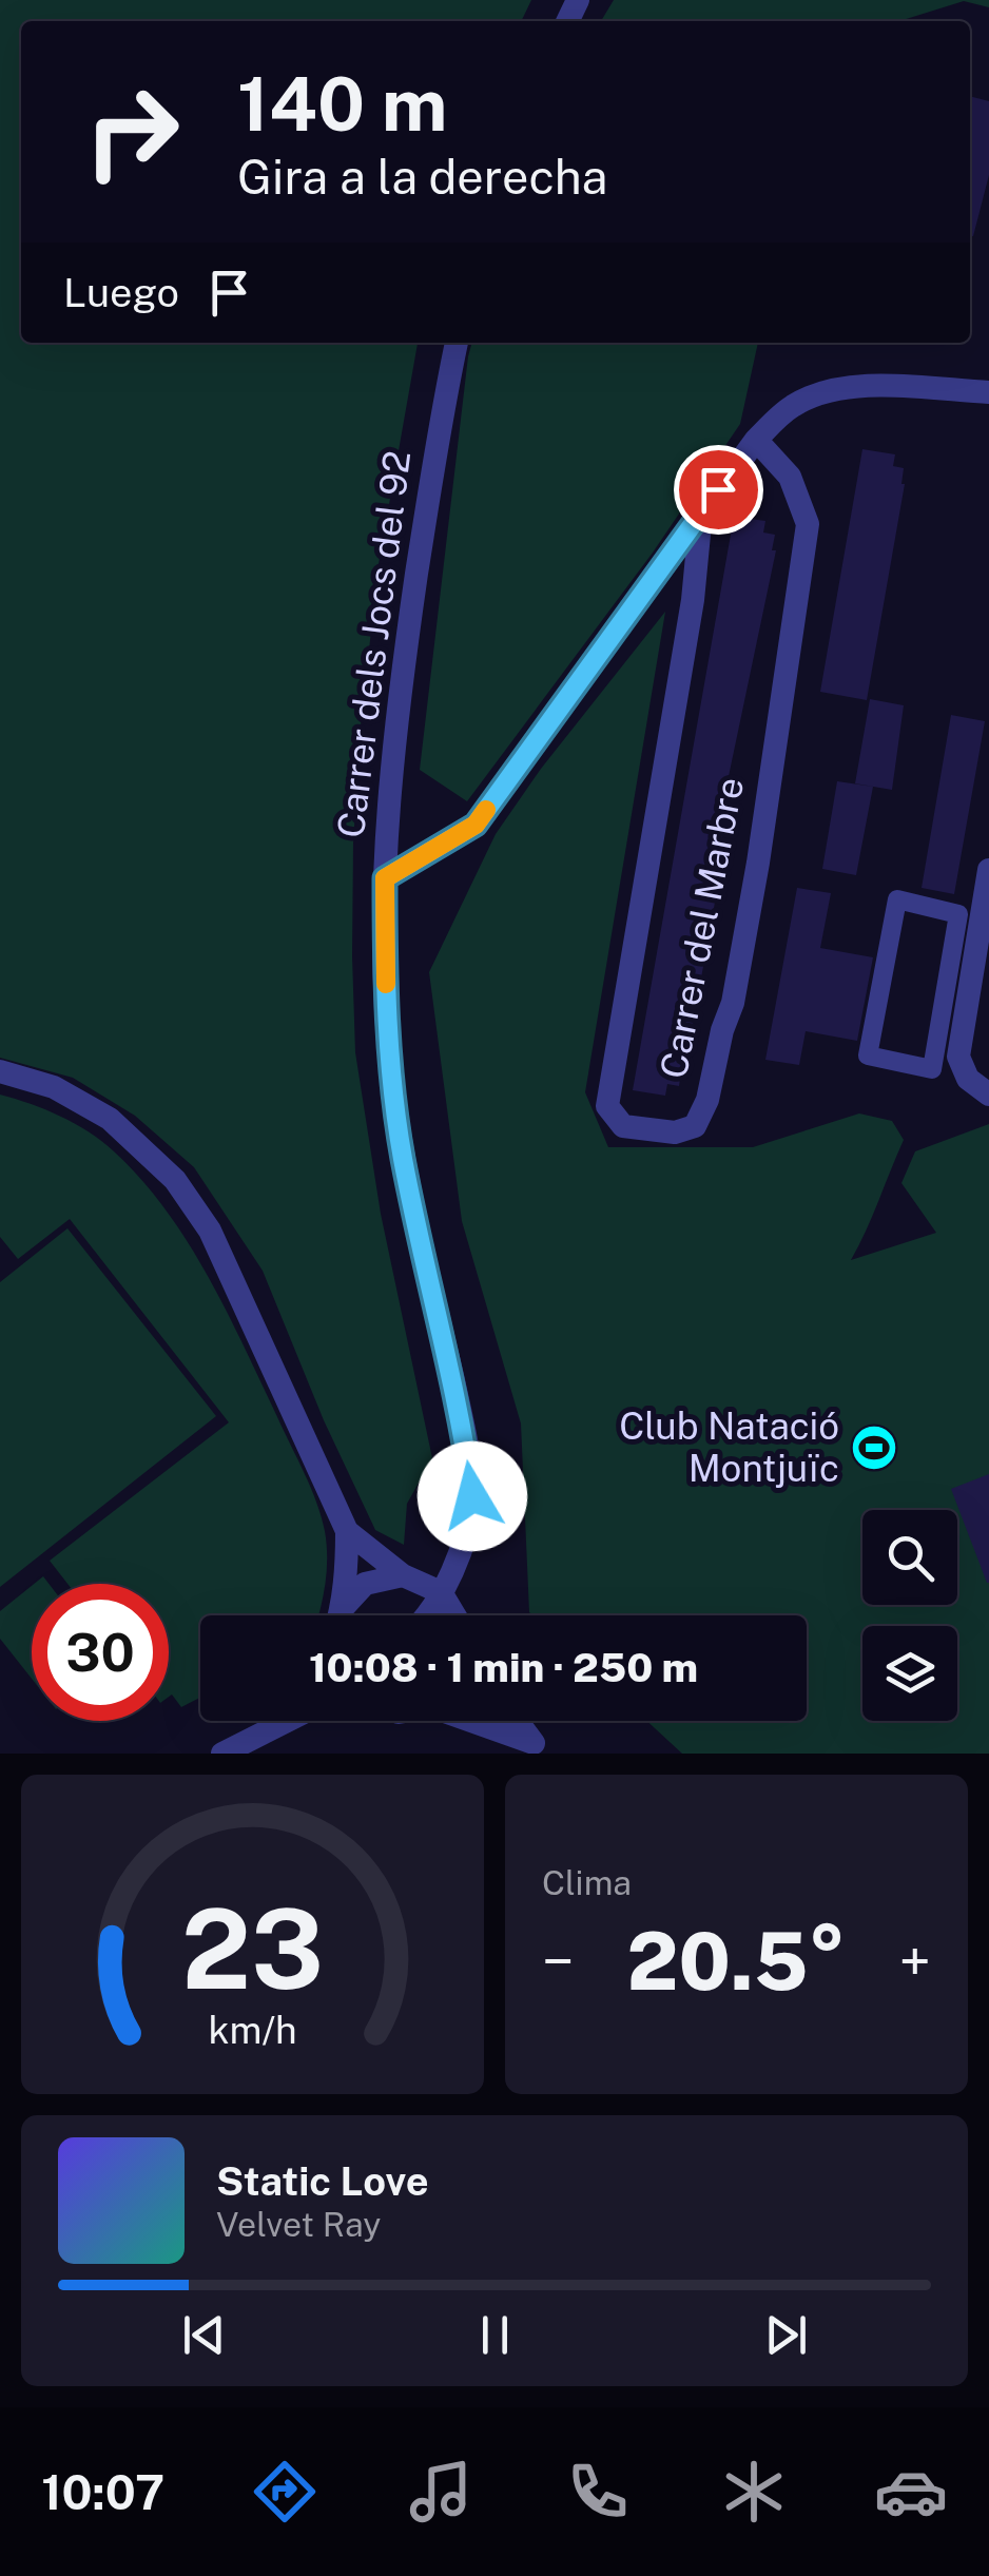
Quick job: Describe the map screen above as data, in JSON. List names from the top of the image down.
{
  "streets": {
    "street": ["Carrer dels Jocs del 92", "Carrer del Marbre"]
  },
  "places": {
    "sports": ["Club Natació Montjuïc"]
  },
  "page": {
    "turn": ["140 m", "Gira a la derecha"],
    "then": "Luego",
    "limit": "30",
    "trip": "10:08 · 1 min · 250 m",
    "tile": "Clima",
    "heat": ["−", "20.5°", "+"],
    "song": ["Static Love", "Velvet Ray"],
    "tabs": "10:07",
    "gauge": ["23", "km/h"]
  }
}
